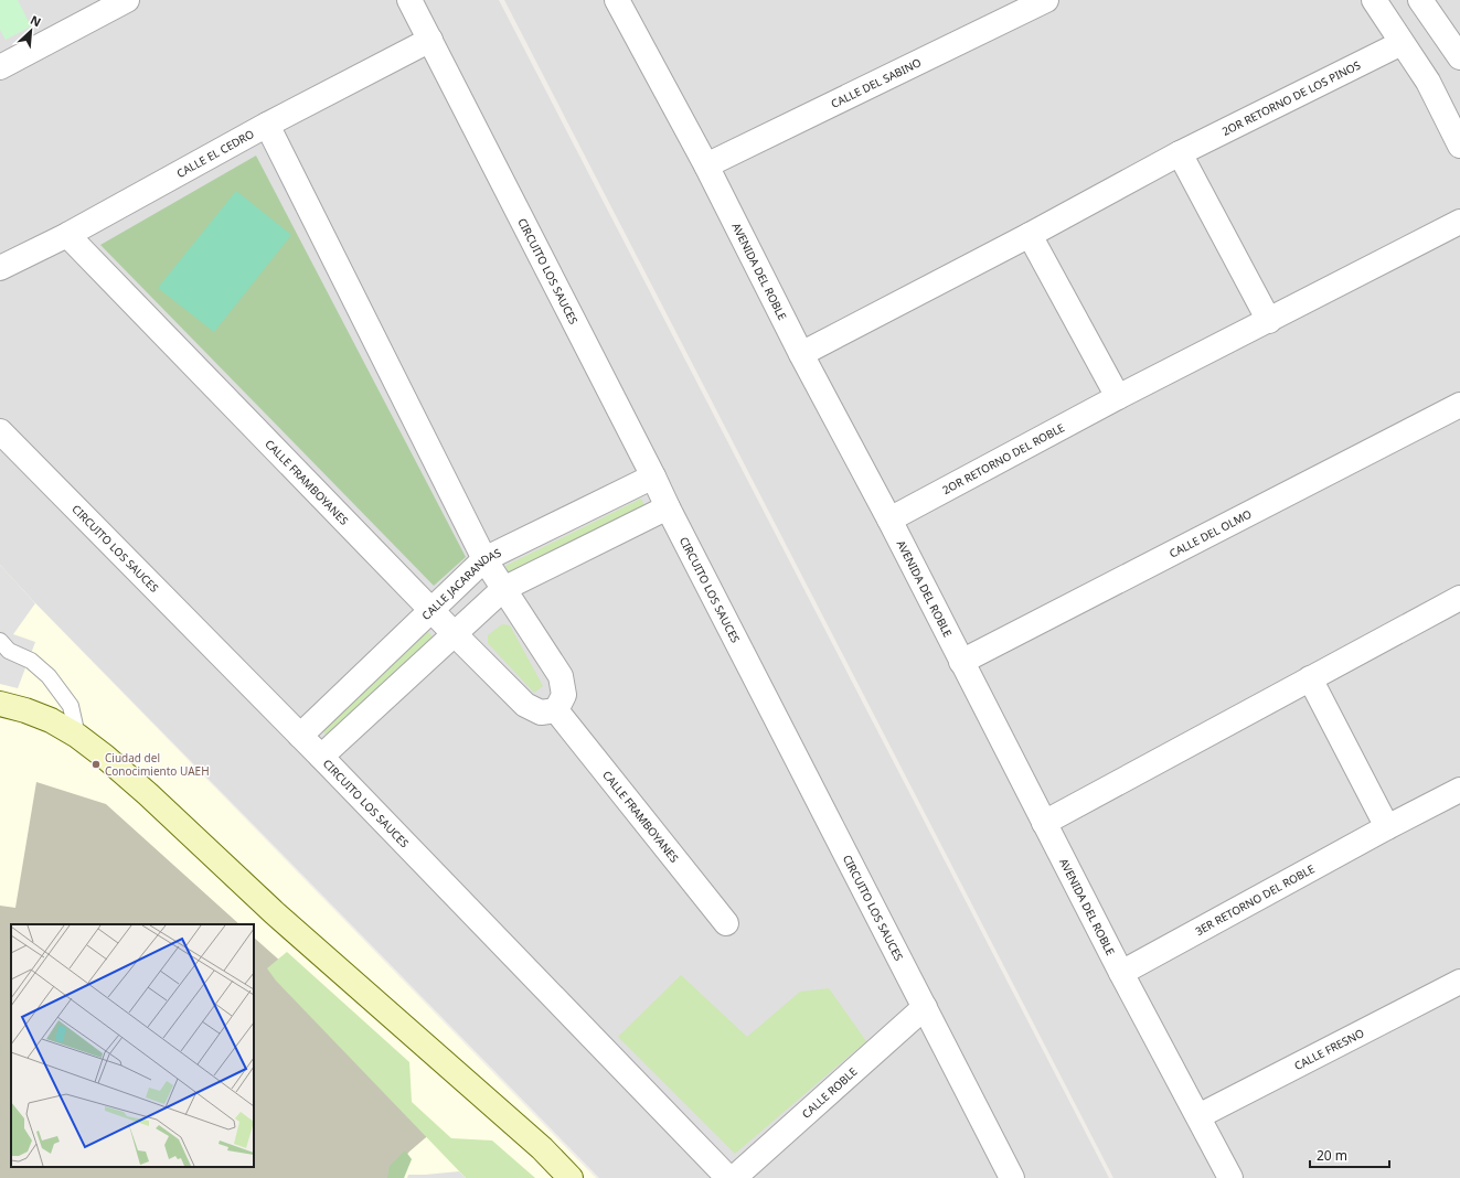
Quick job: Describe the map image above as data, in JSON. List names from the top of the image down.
{
  "streets": {
    "street": [
      "CALLE DEL SABINO",
      "2OR RETORNO DE LOS PINOS",
      "CALLE EL CEDRO",
      "CIRCUITO LOS SAUCES",
      "AVENIDA DEL ROBLE",
      "2OR RETORNO DEL ROBLE",
      "CALLE FRAMBOYANES",
      "CALLE DEL OLMO",
      "CALLE JACARANDAS",
      "3ER RETORNO DEL ROBLE",
      "CALLE FRESNO",
      "CALLE ROBLE"
    ]
  },
  "crossings": [
    ["CALLE DEL SABINO", "AVENIDA DEL ROBLE"],
    ["CALLE EL CEDRO", "CIRCUITO LOS SAUCES"],
    ["CALLE EL CEDRO", "CALLE FRAMBOYANES"],
    ["CIRCUITO LOS SAUCES", "CALLE JACARANDAS"],
    ["CIRCUITO LOS SAUCES", "CALLE ROBLE"],
    ["AVENIDA DEL ROBLE", "2OR RETORNO DEL ROBLE"],
    ["AVENIDA DEL ROBLE", "CALLE DEL OLMO"],
    ["AVENIDA DEL ROBLE", "3ER RETORNO DEL ROBLE"],
    ["AVENIDA DEL ROBLE", "CALLE FRESNO"],
    ["CALLE FRAMBOYANES", "CALLE JACARANDAS"]
  ],
  "places": ["Ciudad del Conocimiento UAEH"],
  "scale_bar": "20 m",
  "north": "top right"
}
